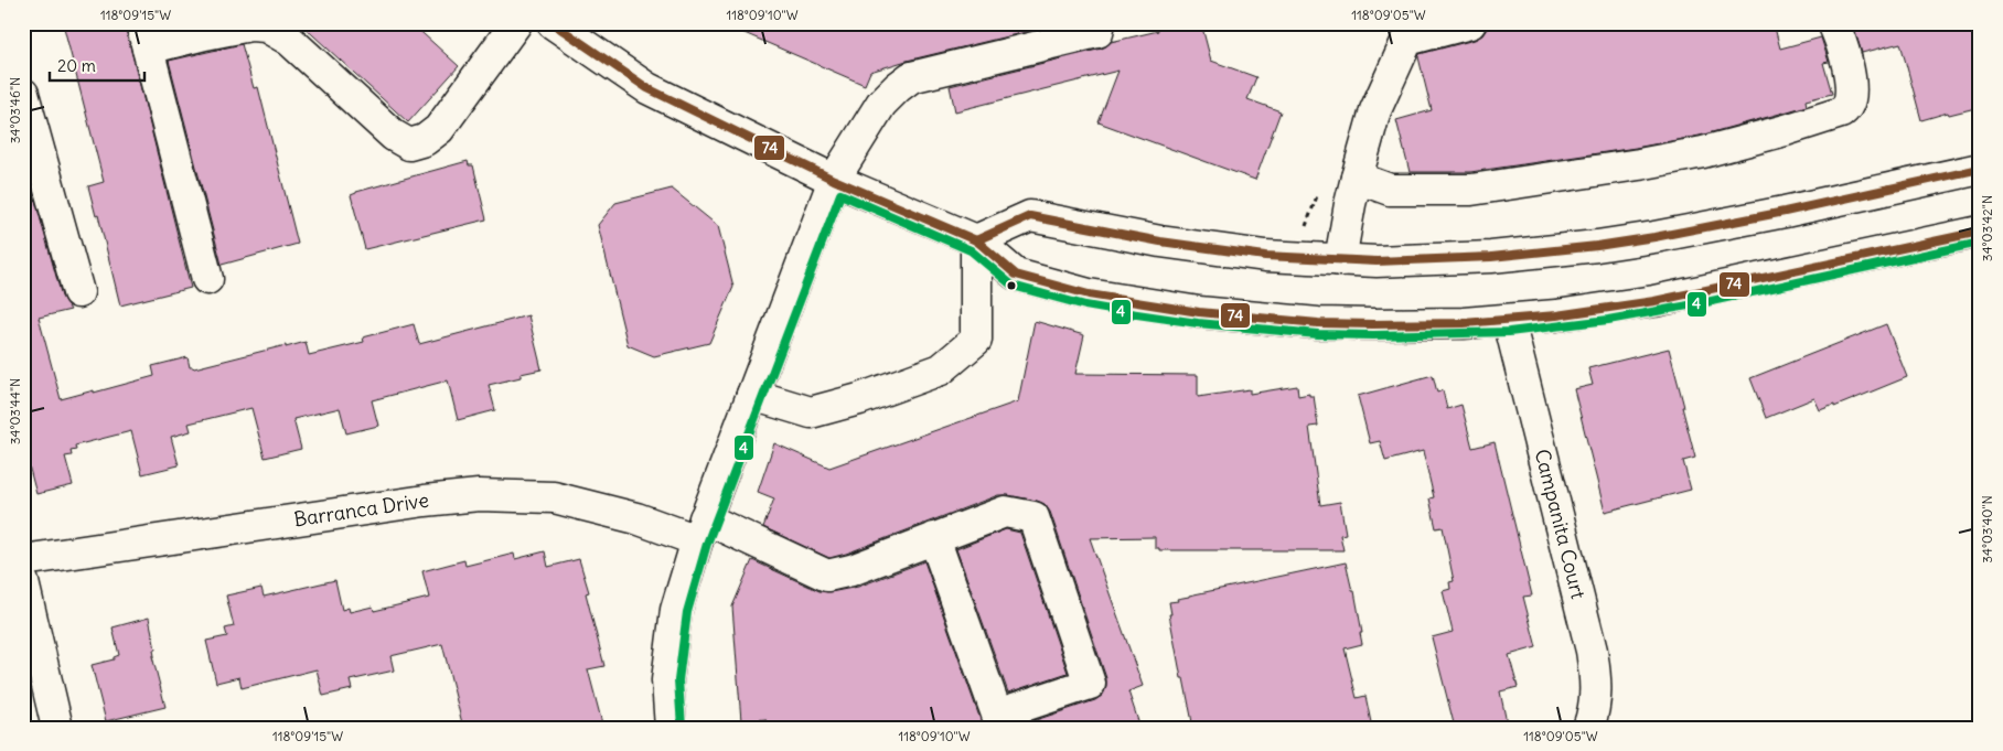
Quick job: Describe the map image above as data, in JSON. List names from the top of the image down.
{
  "streets": {
    "main road": ["Barranca Drive", "Campanita Court"]
  },
  "lines": ["transit line 74", "transit line 4"],
  "scale_bar": "20 m",
  "coordinates": [
    "118°09'15\"W",
    "118°09'10\"W",
    "118°09'05\"W",
    "34°03'46\"N",
    "34°03'42\"N",
    "34°03'44\"N",
    "34°03'40\"N"
  ]
}
